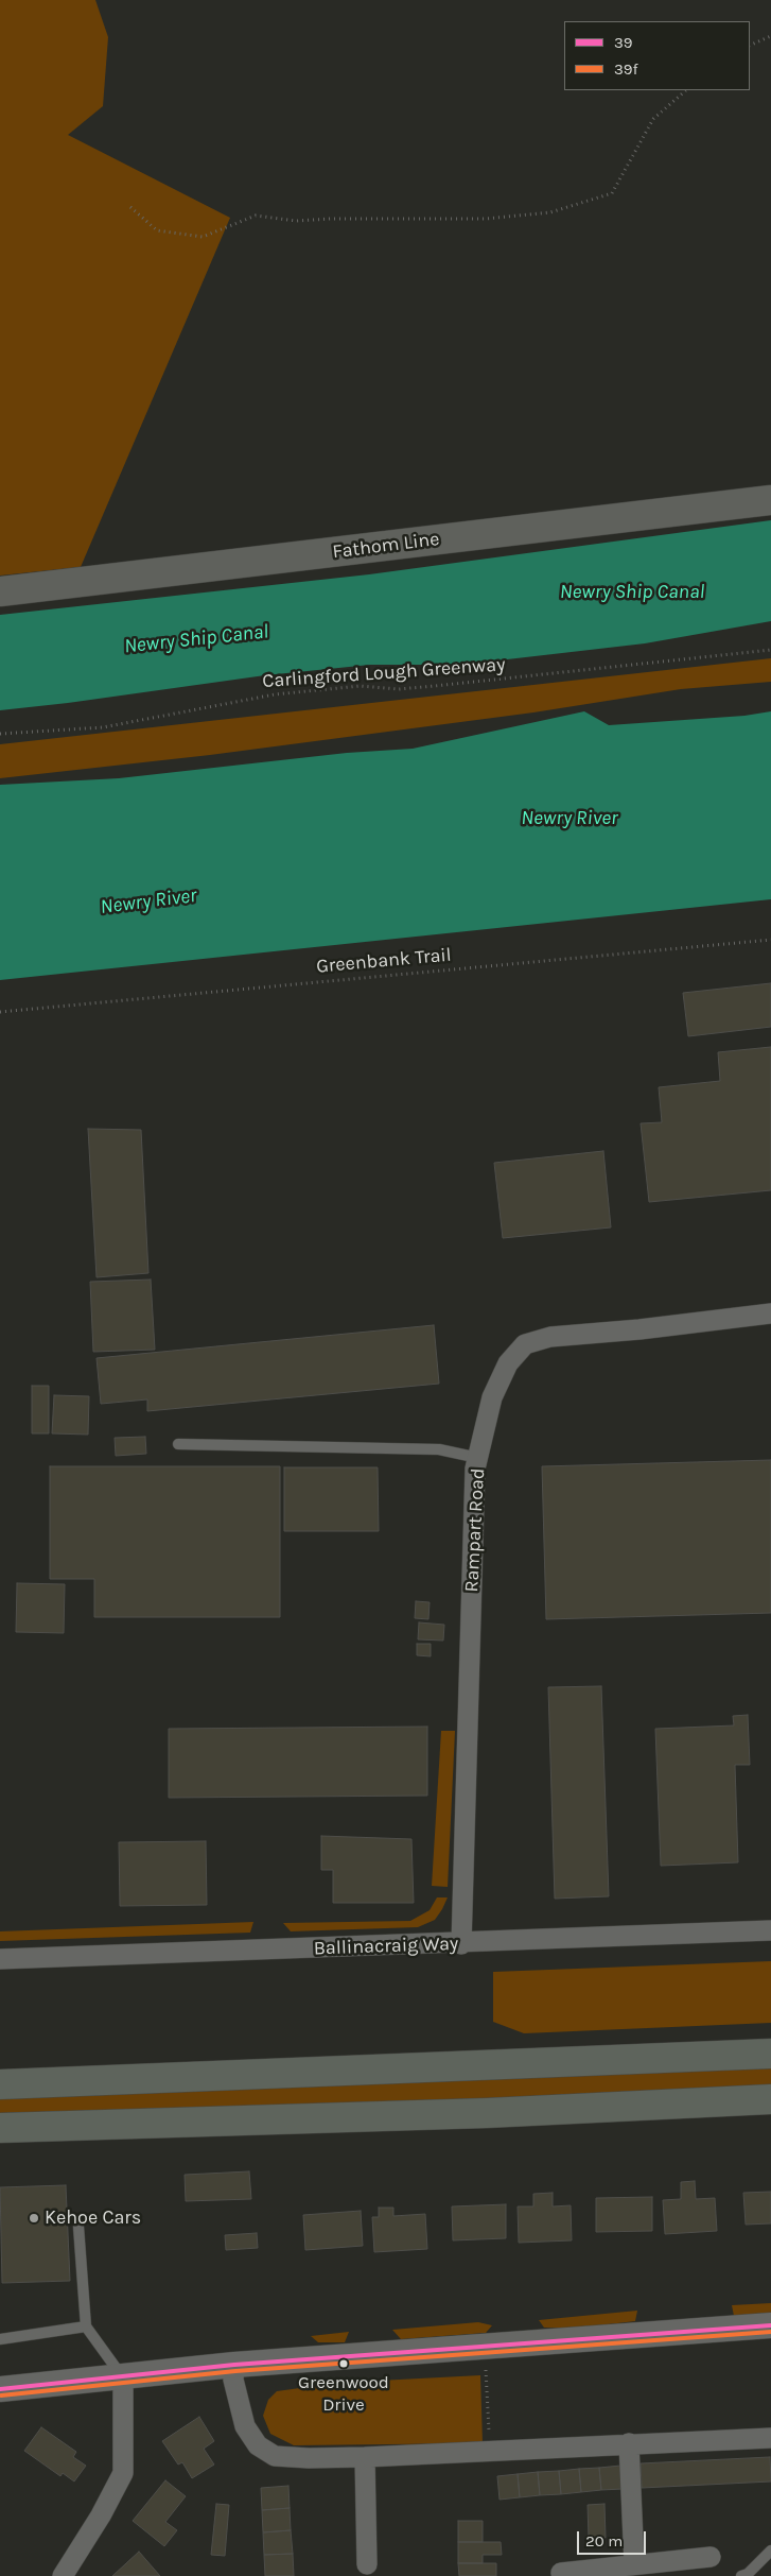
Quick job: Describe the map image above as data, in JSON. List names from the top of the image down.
{
  "streets": {
    "main road": ["Fathom Line"],
    "street": ["Rampart Road", "Ballinacraig Way"],
    "path": ["Carlingford Lough Greenway", "Greenbank Trail"]
  },
  "crossings": [
    ["Rampart Road", "Ballinacraig Way"]
  ],
  "water": ["Newry Ship Canal", "Newry River"],
  "places": ["Kehoe Cars", "Greenwood Drive"],
  "lines": ["transit line 39", "transit line 39f"],
  "legend": ["39", "39f"],
  "scale_bar": "20 m"
}
